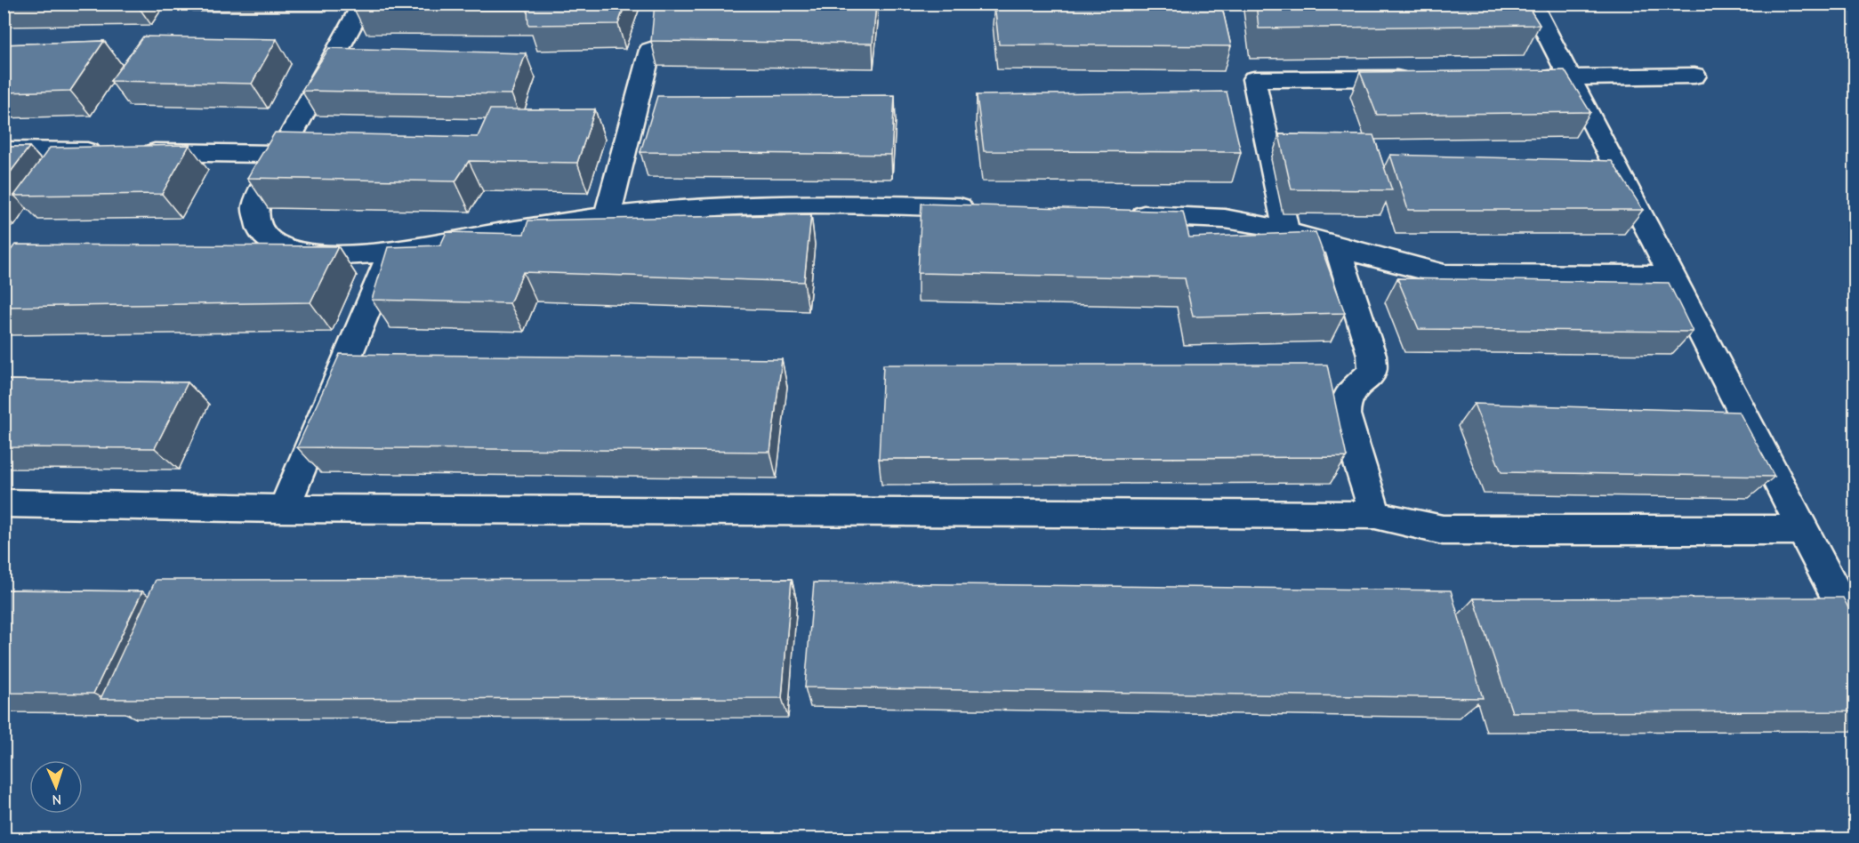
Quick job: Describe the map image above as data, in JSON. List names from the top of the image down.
{
  "north": "bottom"
}
